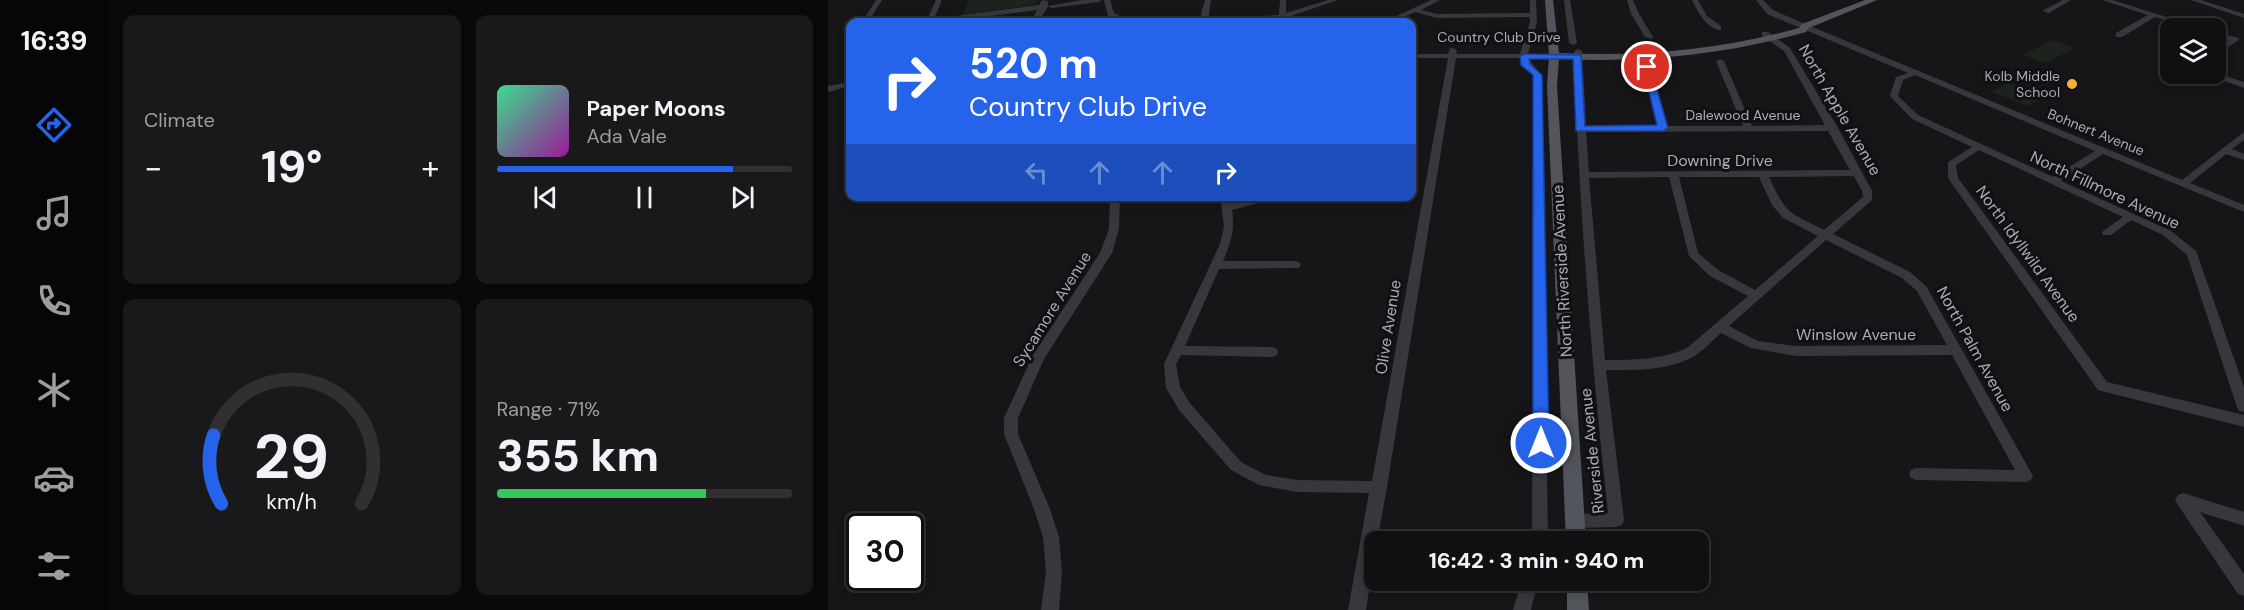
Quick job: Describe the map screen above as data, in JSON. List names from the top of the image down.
{
  "streets": {
    "main road": ["Country Club Drive", "North Riverside Avenue"],
    "street": [
      "North Apple Avenue",
      "Dalewood Avenue",
      "Bohnert Avenue",
      "Downing Drive",
      "North Fillmore Avenue",
      "North Idyllwild Avenue",
      "Sycamore Avenue",
      "Olive Avenue",
      "Winslow Avenue",
      "North Palm Avenue",
      "Riverside Avenue"
    ]
  },
  "crossings": [
    ["Country Club Drive", "North Apple Avenue"],
    ["Country Club Drive", "Bohnert Avenue"],
    ["Country Club Drive", "North Riverside Avenue"],
    ["Country Club Drive", "Olive Avenue"],
    ["Country Club Drive", "Riverside Avenue"],
    ["North Apple Avenue", "Dalewood Avenue"],
    ["North Apple Avenue", "Bohnert Avenue"],
    ["North Apple Avenue", "Downing Drive"],
    ["North Apple Avenue", "Winslow Avenue"],
    ["North Apple Avenue", "North Palm Avenue"],
    ["North Apple Avenue", "Riverside Avenue"],
    ["Dalewood Avenue", "Riverside Avenue"],
    ["Bohnert Avenue", "North Fillmore Avenue"],
    ["Downing Drive", "North Palm Avenue"],
    ["Downing Drive", "Riverside Avenue"],
    ["North Fillmore Avenue", "North Idyllwild Avenue"],
    ["North Riverside Avenue", "Riverside Avenue"],
    ["Winslow Avenue", "North Palm Avenue"]
  ],
  "places": ["Kolb Middle School"],
  "page": {
    "tabs": "16:39",
    "tile": [
      "Climate",
      ["Range · 71%", "355 km"]
    ],
    "turn": ["520 m", "Country Club Drive"],
    "song": ["Paper Moons", "Ada Vale"],
    "heat": ["−", "19°", "+"],
    "limit": "30",
    "trip": "16:42 · 3 min · 940 m",
    "gauge": ["29", "km/h"]
  }
}
